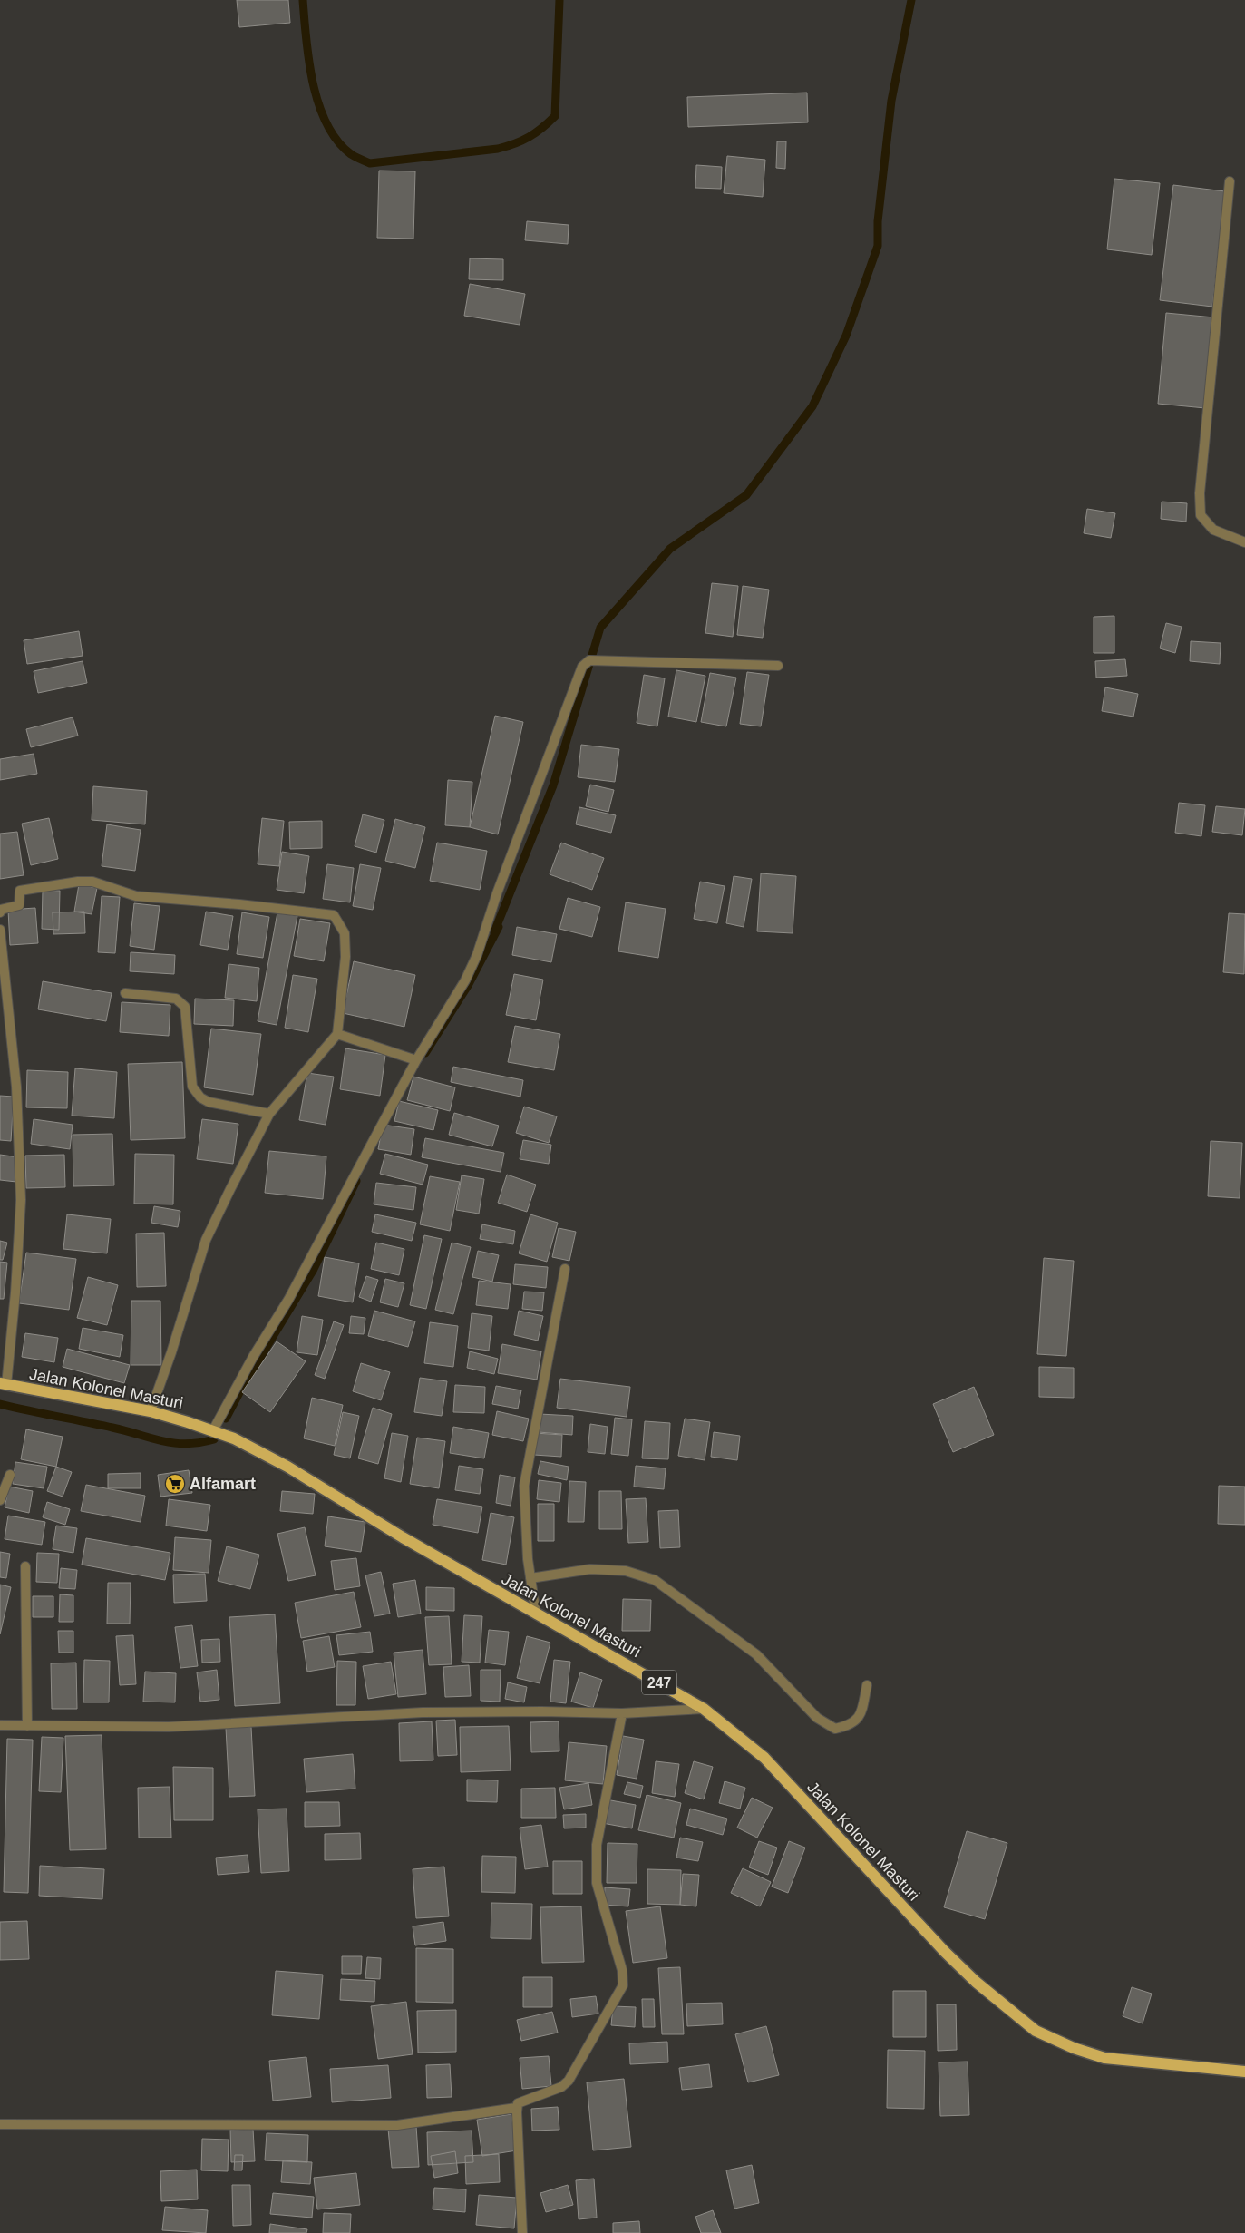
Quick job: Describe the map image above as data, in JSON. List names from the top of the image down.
{
  "streets": {
    "main road": ["Jalan Kolonel Masturi", "247"]
  },
  "places": {
    "supermarket": ["Alfamart"]
  }
}
